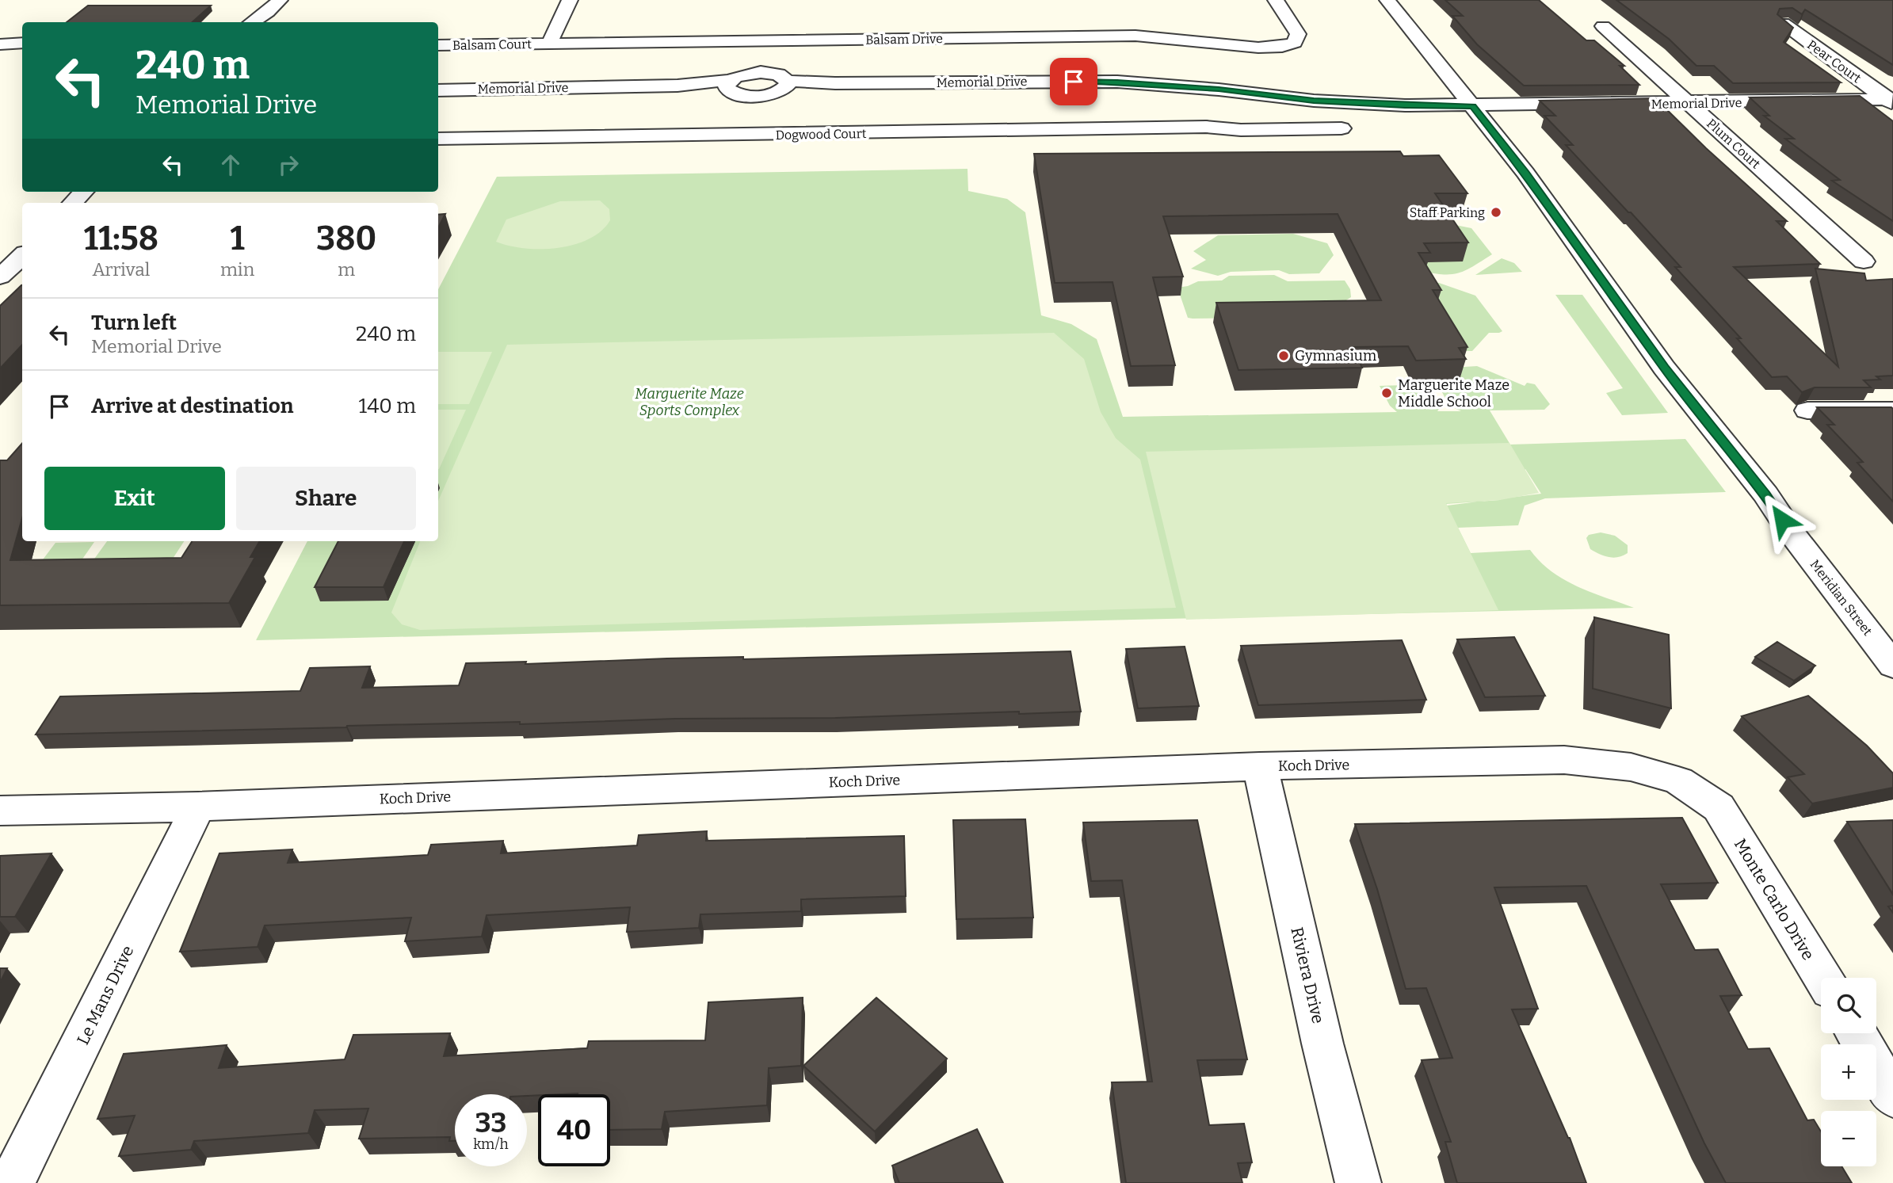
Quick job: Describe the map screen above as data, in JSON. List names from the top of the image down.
{
  "streets": {
    "street": [
      "Balsam Drive",
      "Balsam Court",
      "Pear Court",
      "Memorial Drive",
      "Dogwood Court",
      "Plum Court",
      "Meridian Street",
      "Koch Drive",
      "Monte Carlo Drive",
      "Riviera Drive",
      "Le Mans Drive"
    ]
  },
  "crossings": [
    ["Balsam Drive", "Balsam Court"],
    ["Pear Court", "Memorial Drive"],
    ["Memorial Drive", "Dogwood Court"],
    ["Memorial Drive", "Plum Court"],
    ["Memorial Drive", "Meridian Street"],
    ["Koch Drive", "Monte Carlo Drive"],
    ["Koch Drive", "Riviera Drive"],
    ["Koch Drive", "Le Mans Drive"]
  ],
  "parks": ["Marguerite Maze Sports Complex"],
  "places": ["Staff Parking", "Gymnasium", "Marguerite Maze Middle School"],
  "page": {
    "turn": ["240 m", "Memorial Drive"],
    "eta": [
      "11:58",
      "Arrival",
      "1",
      "min",
      "380",
      "m"
    ],
    "list": [
      {
        "name": "Turn left",
        "note": "Memorial Drive",
        "value": "240 m"
      },
      {
        "name": "Arrive at destination",
        "value": "140 m"
      }
    ],
    "buttons": ["Exit", "Share"],
    "map_buttons": ["+", "−"],
    "speed": "33 km/h",
    "limit": "40"
  }
}
